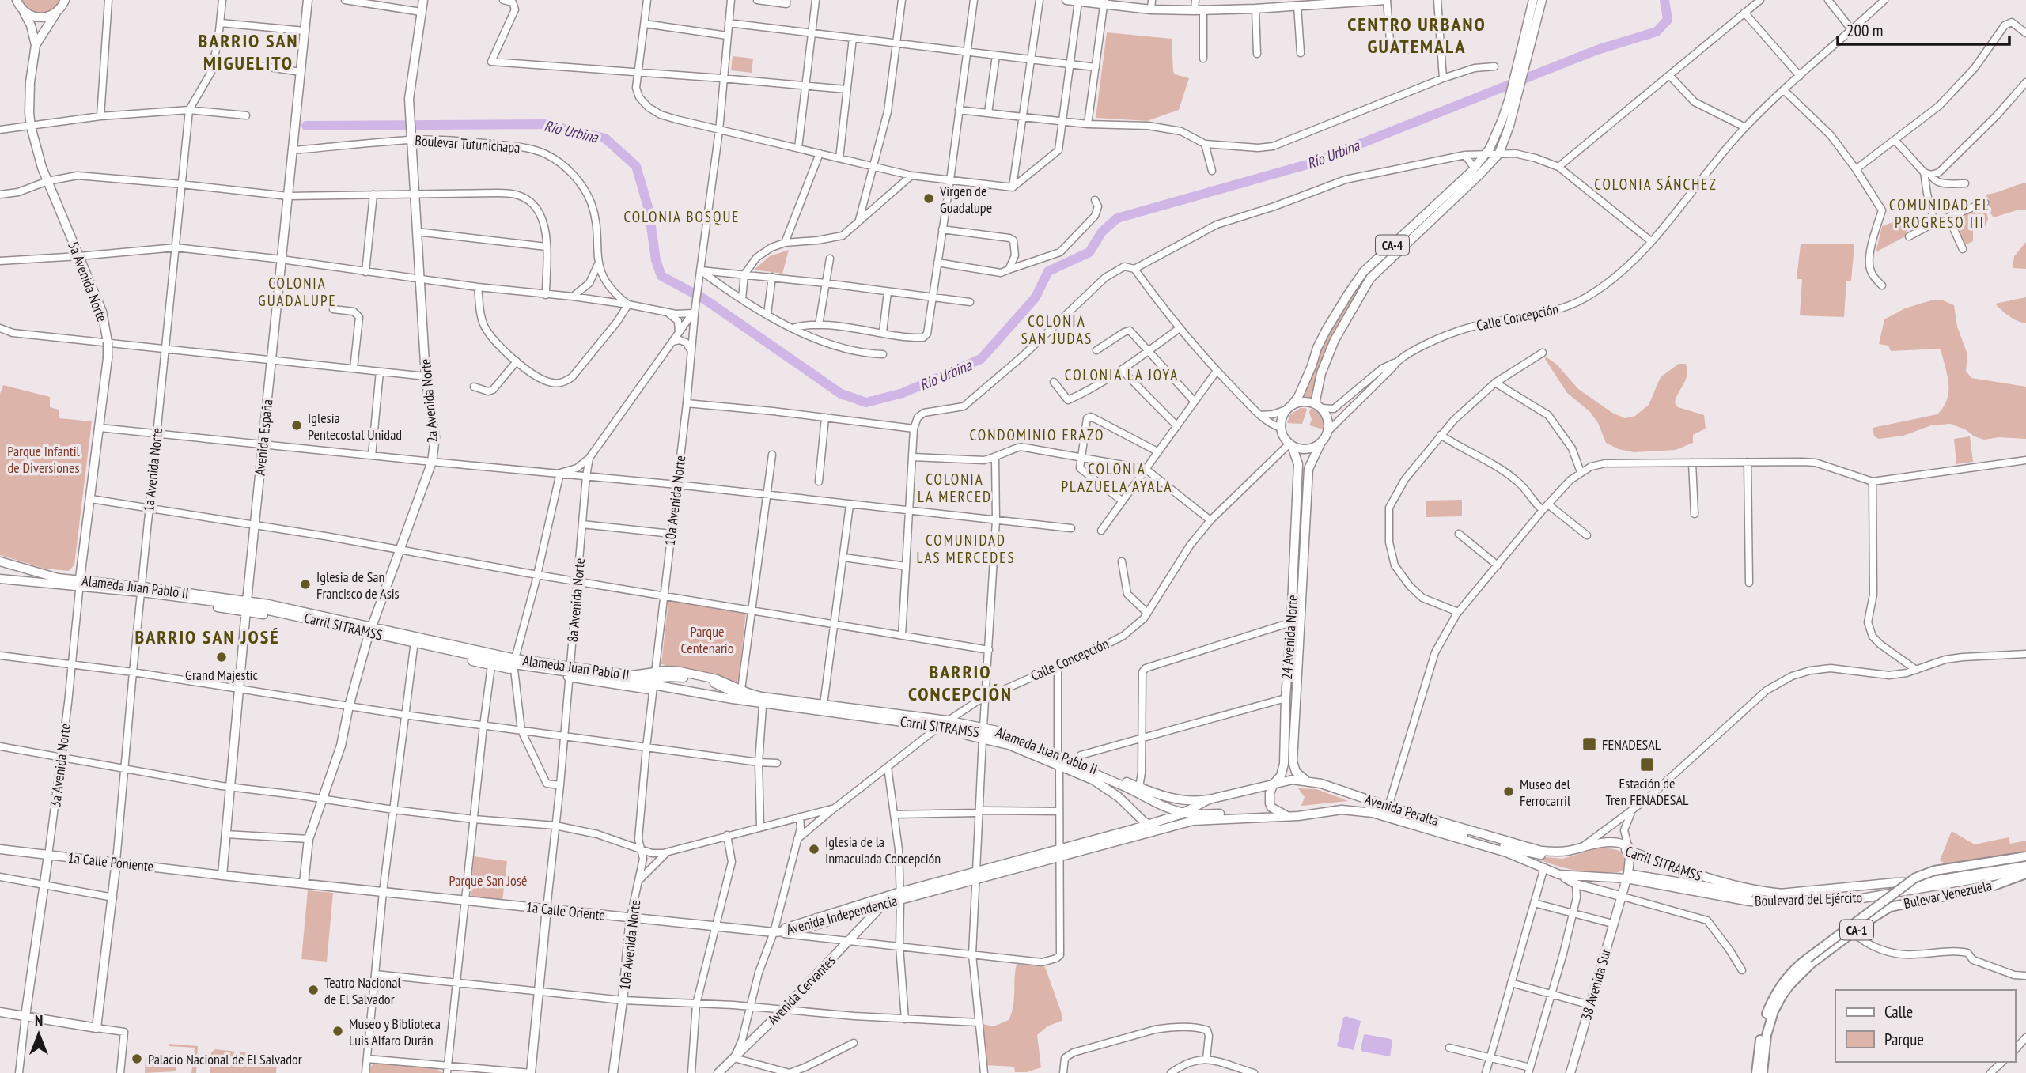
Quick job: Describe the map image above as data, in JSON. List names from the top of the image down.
{
  "streets": {
    "highway": ["Bulevar Venezuela", "Boulevard del Ejército", "CA-1"],
    "main road": [
      "CA-4",
      "5a Avenida Norte",
      "2a Avenida Norte",
      "Avenida España",
      "1a Avenida Norte",
      "10a Avenida Norte",
      "Alameda Juan Pablo II",
      "8a Avenida Norte",
      "Carril SITRAMSS",
      "24 Avenida Norte",
      "3a Avenida Norte",
      "Avenida Peralta",
      "1a Calle Poniente",
      "1a Calle Oriente",
      "Avenida Independencia",
      "38 Avenida Sur",
      "Avenida Cervantes"
    ],
    "street": ["Boulevar Tutunichapa", "Calle Concepción"]
  },
  "crossings": [
    ["Boulevar Tutunichapa", "2a Avenida Norte"],
    ["Boulevar Tutunichapa", "Avenida España"],
    ["CA-4", "Calle Concepción"],
    ["CA-4", "24 Avenida Norte"],
    ["5a Avenida Norte", "Alameda Juan Pablo II"],
    ["5a Avenida Norte", "3a Avenida Norte"],
    ["Calle Concepción", "2a Avenida Norte"],
    ["Calle Concepción", "Avenida España"],
    ["Calle Concepción", "1a Avenida Norte"],
    ["Calle Concepción", "10a Avenida Norte"],
    ["Calle Concepción", "Alameda Juan Pablo II"],
    ["Calle Concepción", "8a Avenida Norte"],
    ["Calle Concepción", "Carril SITRAMSS"],
    ["Calle Concepción", "24 Avenida Norte"],
    ["Calle Concepción", "3a Avenida Norte"],
    ["2a Avenida Norte", "Alameda Juan Pablo II"],
    ["2a Avenida Norte", "Carril SITRAMSS"],
    ["2a Avenida Norte", "1a Calle Oriente"],
    ["Avenida España", "Alameda Juan Pablo II"],
    ["Avenida España", "1a Calle Poniente"],
    ["Avenida España", "1a Calle Oriente"],
    ["1a Avenida Norte", "Alameda Juan Pablo II"],
    ["1a Avenida Norte", "1a Calle Poniente"],
    ["10a Avenida Norte", "Alameda Juan Pablo II"],
    ["10a Avenida Norte", "8a Avenida Norte"],
    ["10a Avenida Norte", "Carril SITRAMSS"],
    ["10a Avenida Norte", "1a Calle Oriente"],
    ["Alameda Juan Pablo II", "8a Avenida Norte"],
    ["Alameda Juan Pablo II", "Carril SITRAMSS"],
    ["Alameda Juan Pablo II", "3a Avenida Norte"],
    ["Alameda Juan Pablo II", "Avenida Peralta"],
    ["Alameda Juan Pablo II", "Avenida Independencia"],
    ["8a Avenida Norte", "Carril SITRAMSS"],
    ["8a Avenida Norte", "1a Calle Oriente"],
    ["Carril SITRAMSS", "24 Avenida Norte"],
    ["Carril SITRAMSS", "Avenida Peralta"],
    ["Carril SITRAMSS", "Boulevard del Ejército"],
    ["24 Avenida Norte", "Avenida Peralta"],
    ["3a Avenida Norte", "1a Calle Poniente"],
    ["Avenida Peralta", "Boulevard del Ejército"],
    ["Avenida Peralta", "Avenida Independencia"],
    ["Avenida Peralta", "38 Avenida Sur"],
    ["1a Calle Poniente", "1a Calle Oriente"],
    ["Bulevar Venezuela", "Boulevard del Ejército"],
    ["1a Calle Oriente", "Avenida Independencia"],
    ["1a Calle Oriente", "Avenida Cervantes"],
    ["Avenida Independencia", "Avenida Cervantes"]
  ],
  "districts": [
    "CENTRO URBANO GUATEMALA",
    "BARRIO SAN MIGUELITO",
    "COLONIA SÁNCHEZ",
    "COMUNIDAD EL PROGRESO III",
    "COLONIA BOSQUE",
    "COLONIA GUADALUPE",
    "COLONIA SAN JUDAS",
    "COLONIA LA JOYA",
    "CONDOMINIO ERAZO",
    "COLONIA PLAZUELA AYALA",
    "COLONIA LA MERCED",
    "COMUNIDAD LAS MERCEDES",
    "BARRIO SAN JOSÉ",
    "BARRIO CONCEPCIÓN"
  ],
  "water": ["Río Urbina"],
  "parks": ["Parque Infantil de Diversiones", "Parque Centenario", "Parque San José"],
  "places": {
    "other": [
      "Virgen de Guadalupe",
      "Iglesia Pentecostal Unidad",
      "Iglesia de San Francisco de Asis",
      "Grand Majestic",
      "Museo del Ferrocarril",
      "Iglesia de la Inmaculada Concepción",
      "Teatro Nacional de El Salvador",
      "Museo y Biblioteca Luis Alfaro Durán",
      "Palacio Nacional de El Salvador"
    ],
    "transit": ["FENADESAL", "Estación de Tren FENADESAL"]
  },
  "legend": ["Calle", "Parque"],
  "scale_bar": "200 m",
  "north": "top"
}
